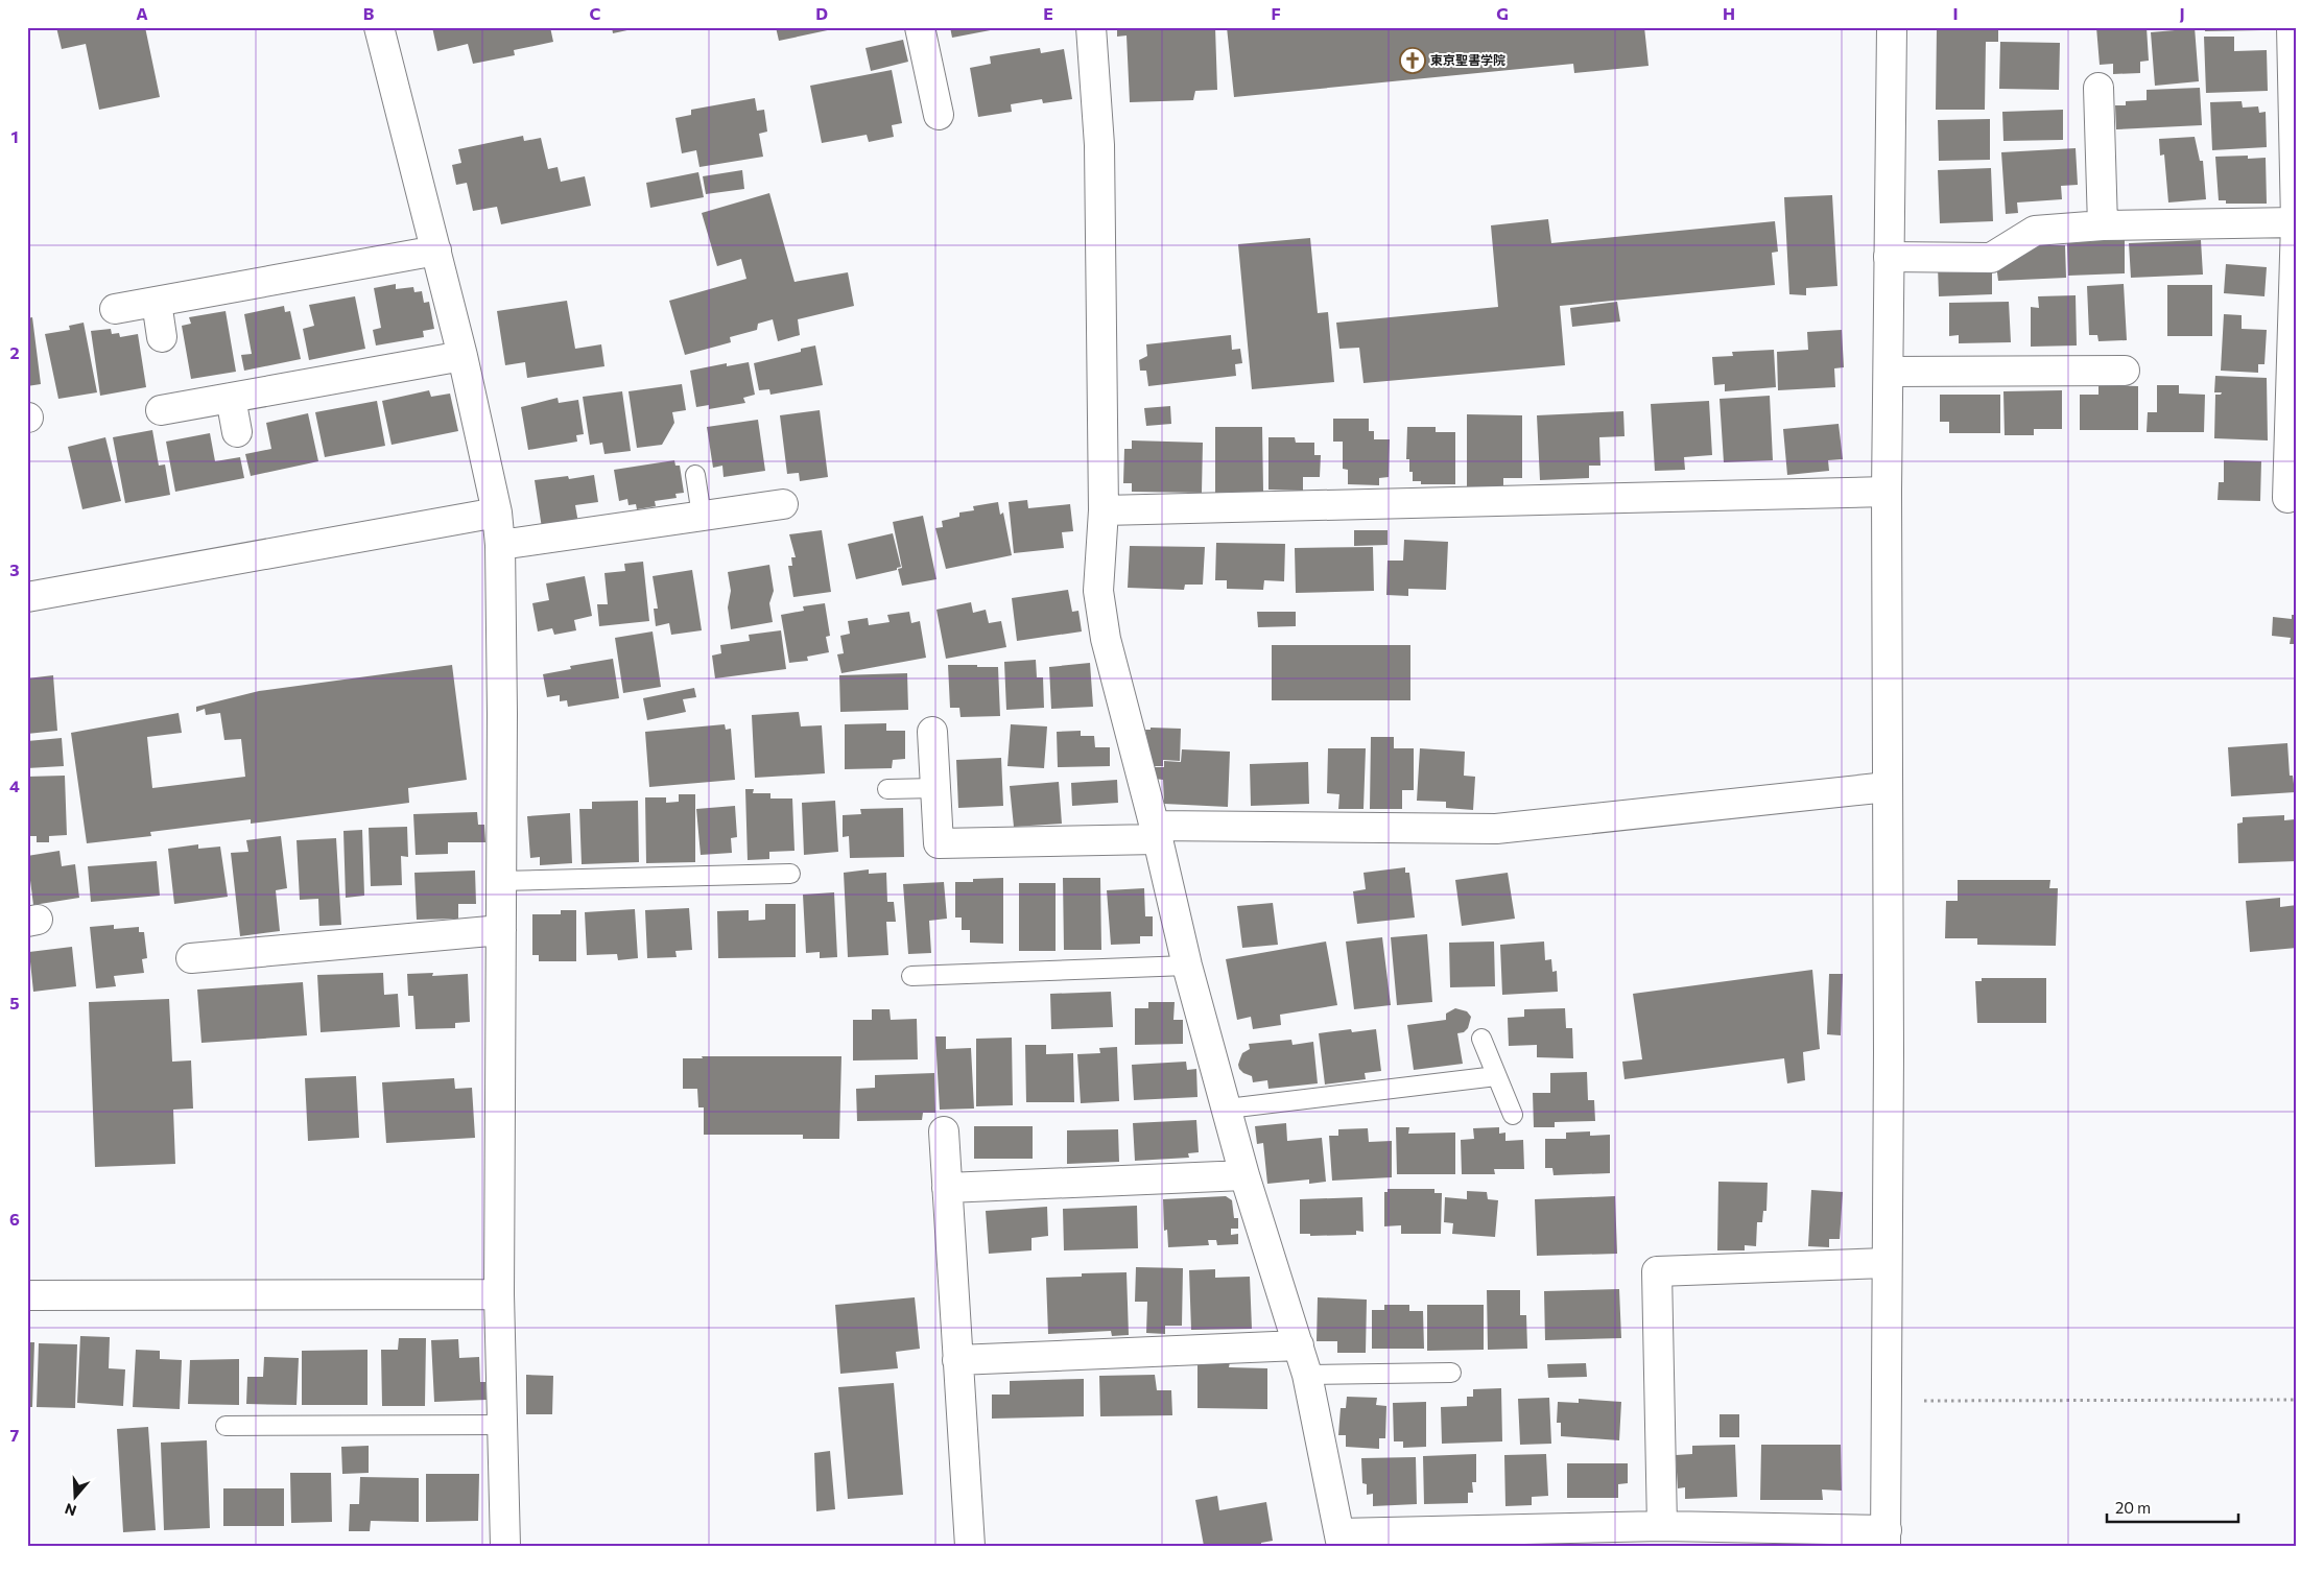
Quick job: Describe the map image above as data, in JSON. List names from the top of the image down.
{
  "places": {
    "church": ["東京聖書学院"]
  },
  "scale_bar": "20 m",
  "north": "bottom",
  "grid": {
    "columns": [
      "A",
      "B",
      "C",
      "D",
      "E",
      "F",
      "G",
      "H",
      "I",
      "J"
    ],
    "rows": [
      "1",
      "2",
      "3",
      "4",
      "5",
      "6",
      "7"
    ]
  }
}
